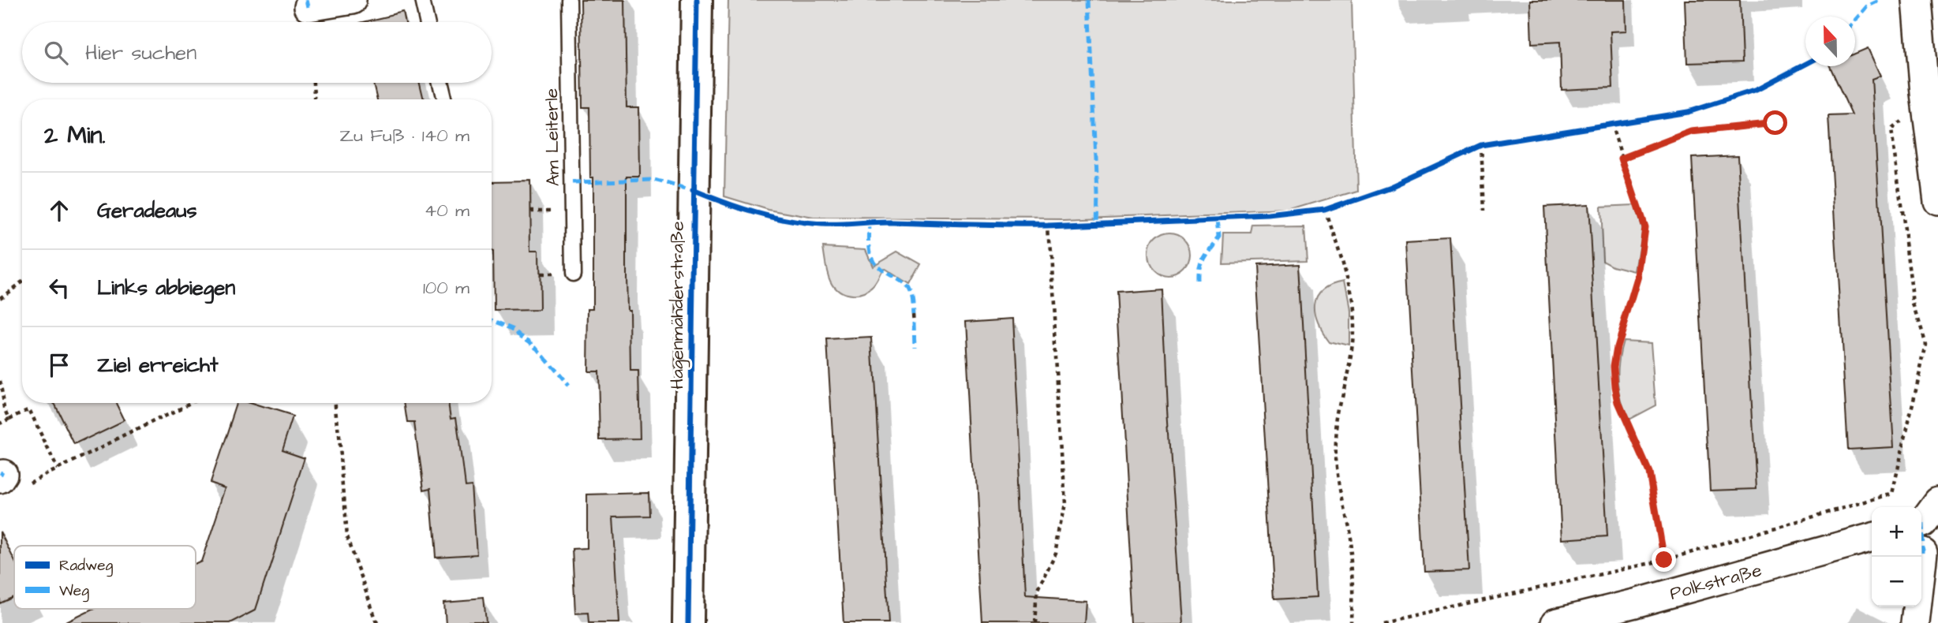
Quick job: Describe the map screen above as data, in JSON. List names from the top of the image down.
{
  "streets": {
    "street": ["Hagenmähderstraße", "Polkstraße"],
    "lane": ["Am Leiterle"]
  },
  "legend": ["Radweg", "Weg"],
  "north": "top",
  "page": {
    "search": "Hier suchen",
    "heading": ["2 Min.", "Zu Fuß · 140 m"],
    "list": [
      ["Geradeaus", "40 m"],
      ["Links abbiegen", "100 m"],
      "Ziel erreicht"
    ],
    "map_buttons": ["+", "−"]
  }
}
